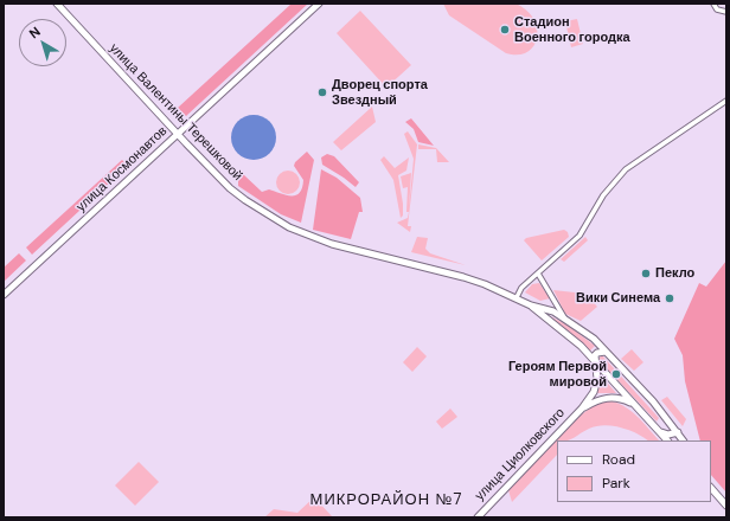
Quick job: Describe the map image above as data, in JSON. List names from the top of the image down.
{
  "streets": {
    "main road": ["улица Валентины Терешковой", "улица Космонавтов", "улица Циолковского"]
  },
  "crossings": [
    ["улица Валентины Терешковой", "улица Космонавтов"]
  ],
  "districts": ["МИКРОРАЙОН №7"],
  "places": [
    "Стадион Военного городка",
    "Дворец спорта Звездный",
    "Пекло",
    "Вики Синема",
    "Героям Первой мировой"
  ],
  "legend": ["Road", "Park"],
  "north": "top left"
}
